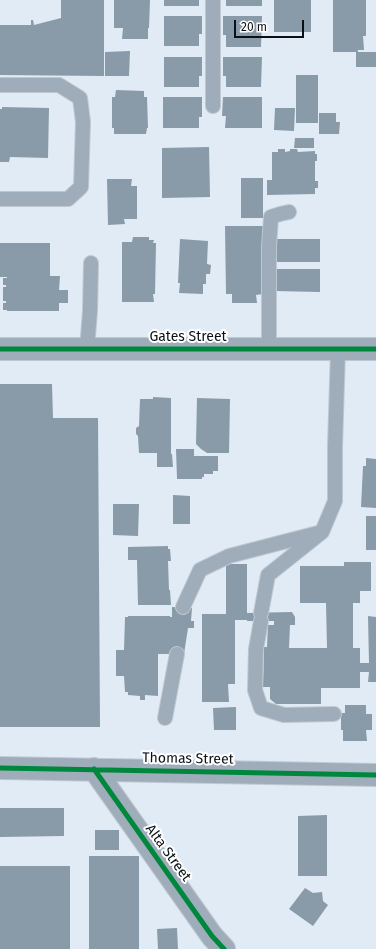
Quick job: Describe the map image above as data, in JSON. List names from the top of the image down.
{
  "streets": {
    "street": ["Gates Street", "Thomas Street", "Alta Street"]
  },
  "crossings": [
    ["Thomas Street", "Alta Street"]
  ],
  "scale_bar": "20 m"
}
